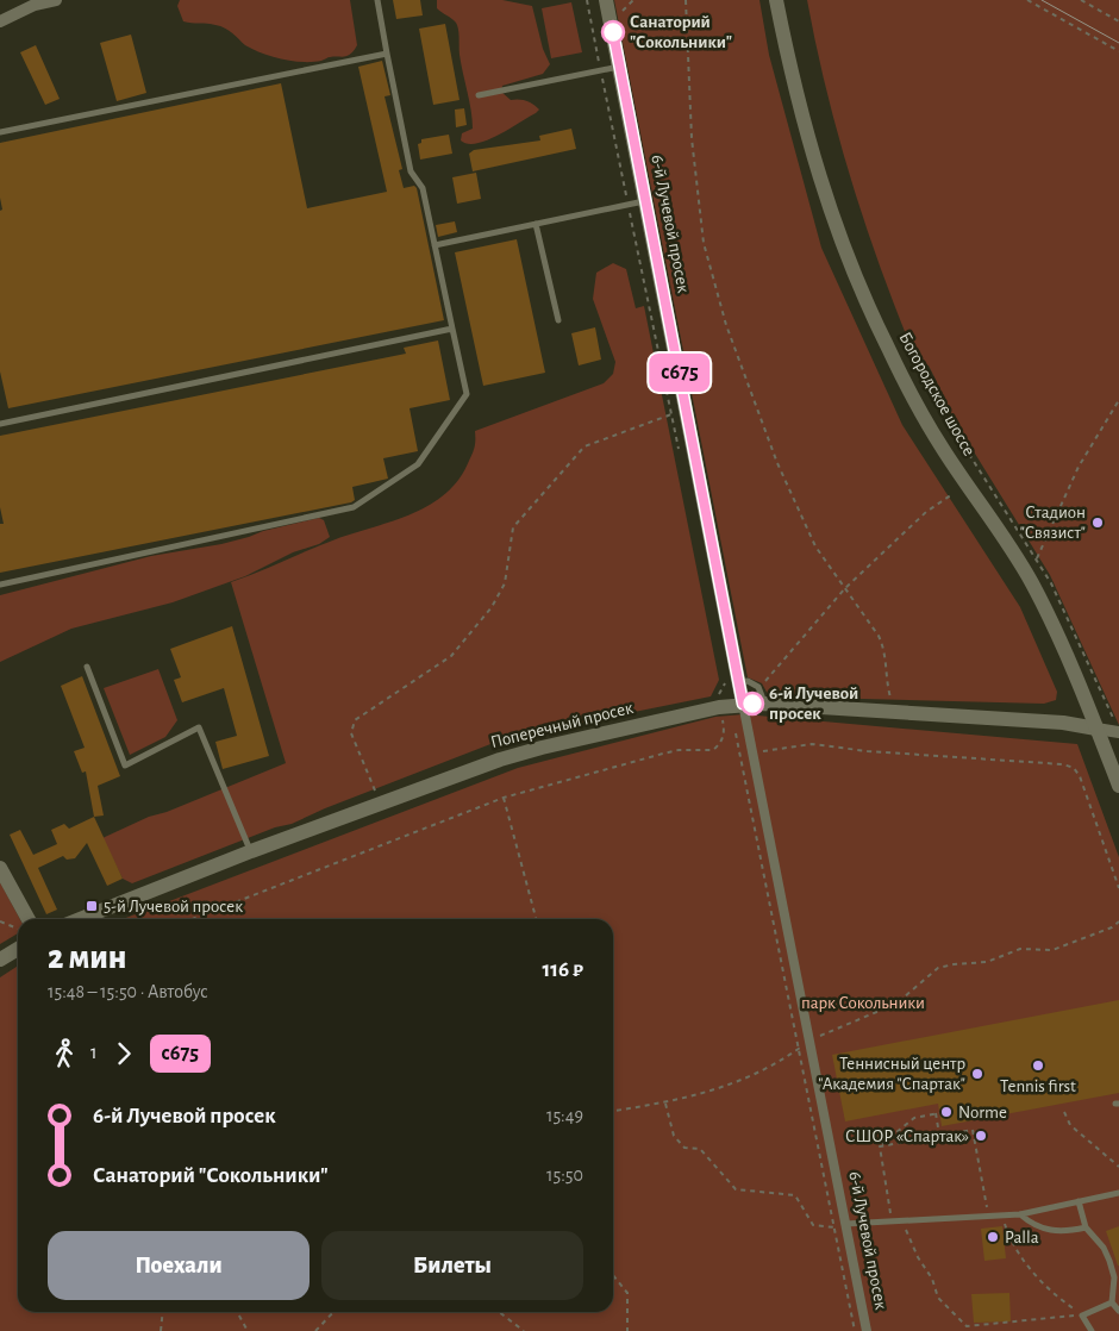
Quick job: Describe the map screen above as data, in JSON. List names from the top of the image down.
{
  "streets": {
    "street": ["6-й Лучевой просек", "Богородское шоссе", "Поперечный просек"]
  },
  "crossings": [
    ["6-й Лучевой просек", "Поперечный просек"],
    ["Богородское шоссе", "Поперечный просек"]
  ],
  "parks": ["парк Сокольники"],
  "places": {
    "other": [
      "Санаторий \"Сокольники\"",
      "Стадион \"Связист\"",
      "6-й Лучевой просек",
      "Tennis first",
      "Теннисный центр \"Академия \"Спартак\"",
      "Norme",
      "СШОР «Спартак»",
      "Palla"
    ],
    "transit": ["5-й Лучевой просек"]
  },
  "lines": ["bus line с675"],
  "page": {
    "on_map": "с675",
    "heading": ["2 мин", "15:48 – 15:50 · Автобус", "116 ₽"],
    "legs": ["1", "с675"],
    "list": [
      {
        "name": "6-й Лучевой просек",
        "value": "15:49"
      },
      {
        "name": "Санаторий \"Сокольники\"",
        "value": "15:50"
      }
    ],
    "buttons": ["Поехали", "Билеты"]
  }
}
